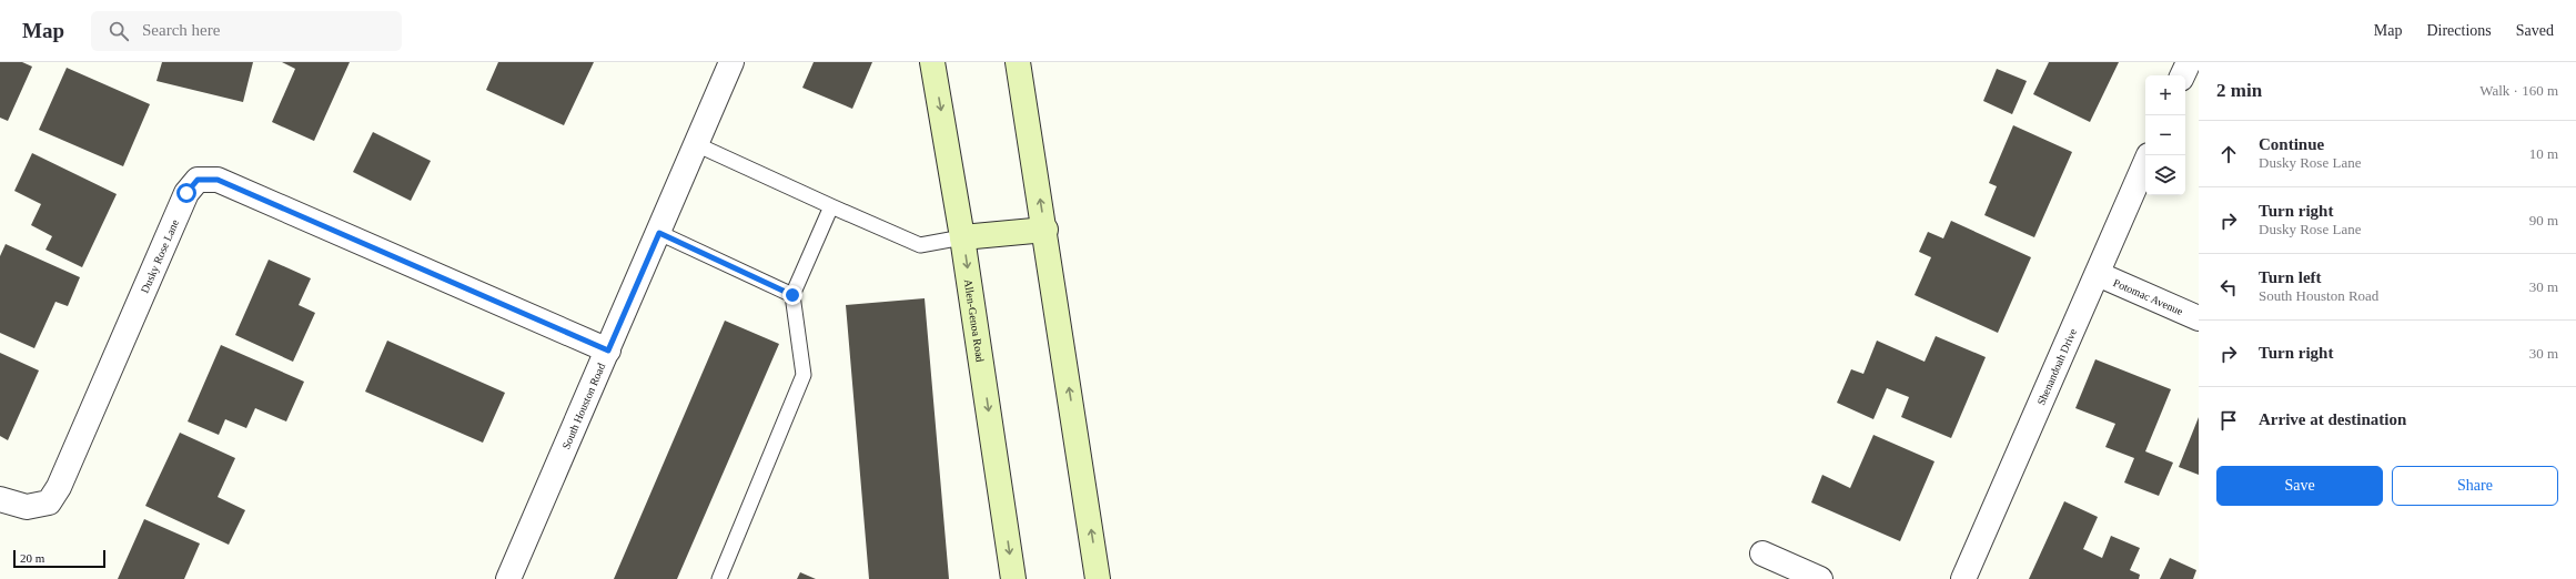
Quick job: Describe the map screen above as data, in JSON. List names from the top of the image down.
{
  "streets": {
    "main road": ["Allen-Genoa Road"],
    "street": [
      "Dusky Rose Lane",
      "Potomac Avenue",
      "Shenandoah Drive",
      "South Houston Road"
    ]
  },
  "crossings": [
    ["Dusky Rose Lane", "South Houston Road"],
    ["Potomac Avenue", "Shenandoah Drive"]
  ],
  "scale_bar": "20 m",
  "page": {
    "header": "Map",
    "search": "Search here",
    "nav": ["Map", "Directions", "Saved"],
    "heading": ["2 min", "Walk · 160 m"],
    "map_buttons": ["+", "−"],
    "list": [
      ["Continue", "Dusky Rose Lane", "10 m"],
      ["Turn right", "Dusky Rose Lane", "90 m"],
      ["Turn left", "South Houston Road", "30 m"],
      ["Turn right", "30 m"],
      "Arrive at destination"
    ],
    "buttons": ["Save", "Share"],
    "scale": "20 m"
  }
}
